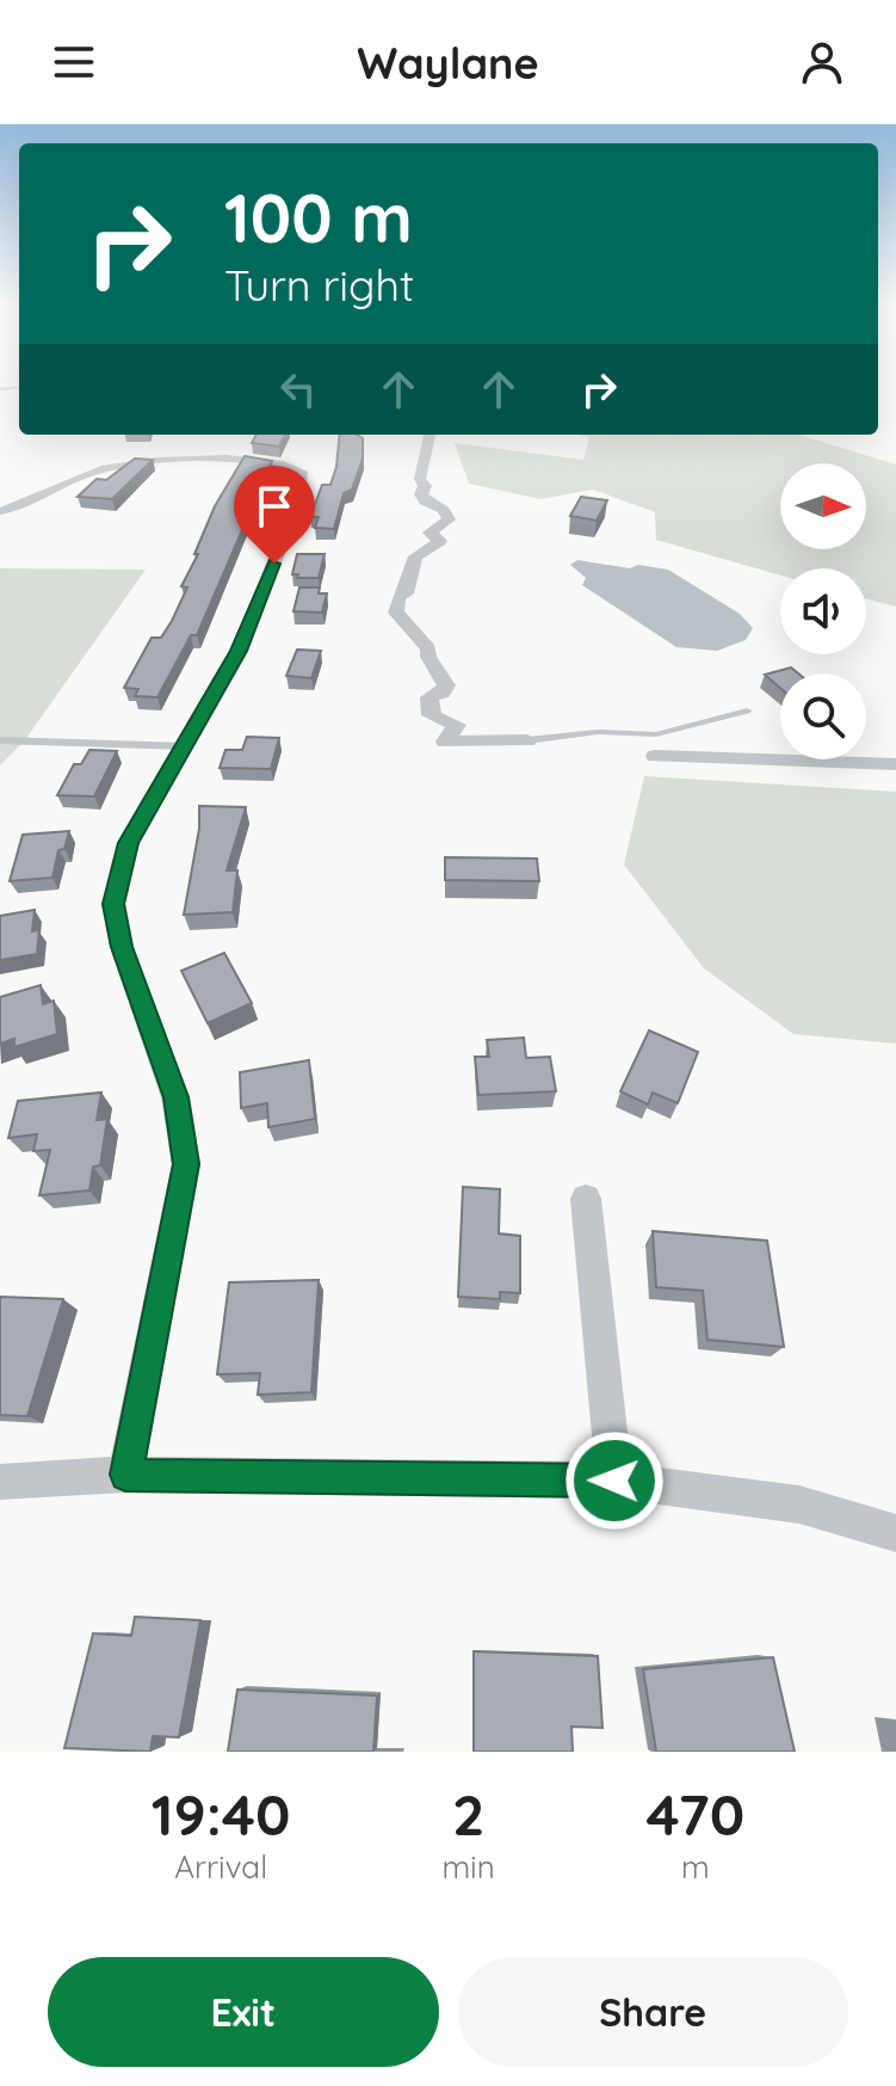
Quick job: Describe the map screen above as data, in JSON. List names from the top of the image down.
{
  "north": "right",
  "page": {
    "header": "Waylane",
    "turn": ["100 m", "Turn right"],
    "eta": [
      "19:40",
      "Arrival",
      "2",
      "min",
      "470",
      "m"
    ],
    "buttons": ["Exit", "Share"]
  }
}
